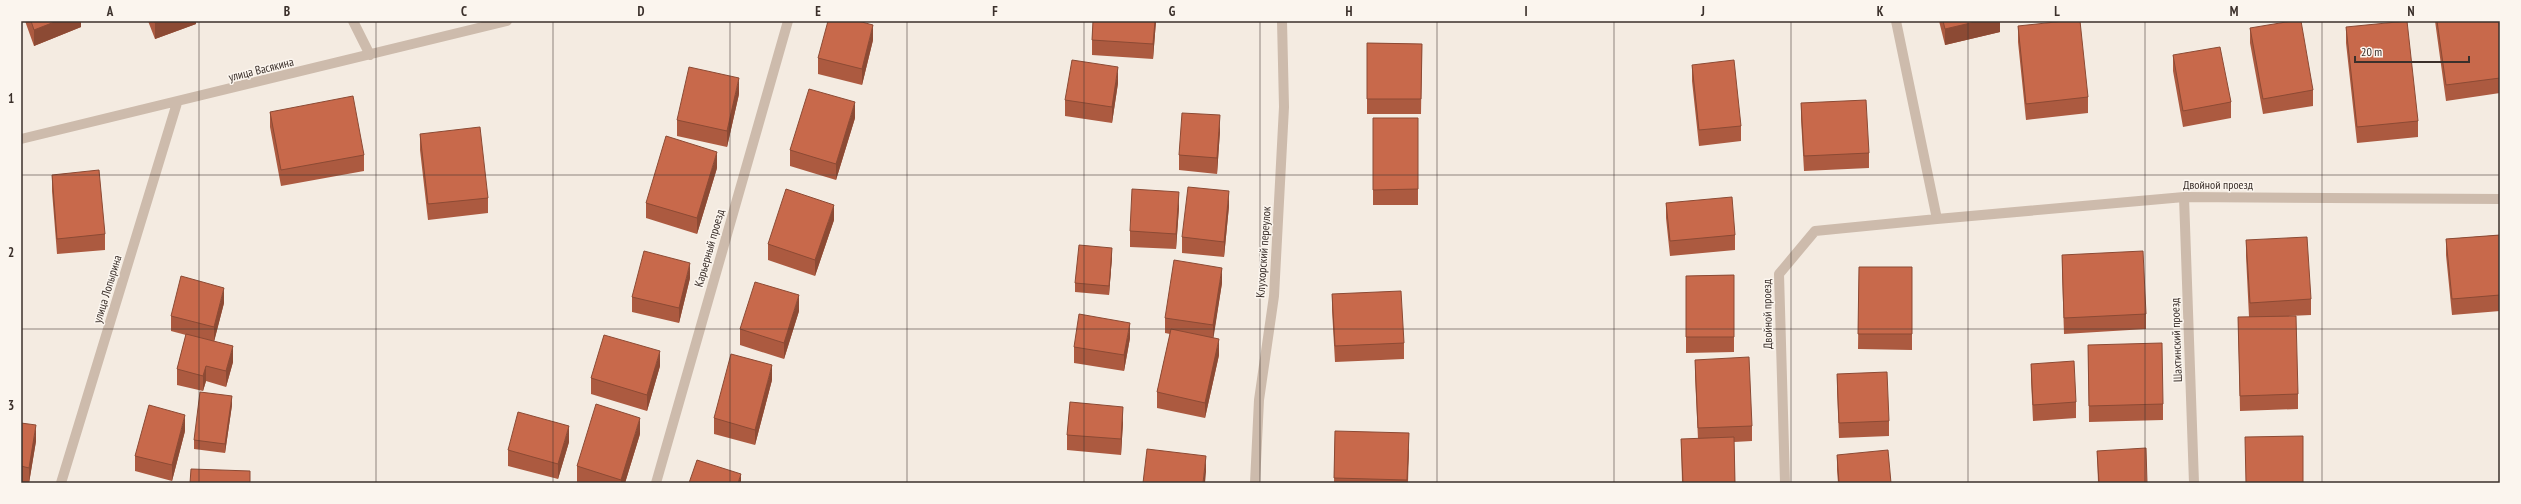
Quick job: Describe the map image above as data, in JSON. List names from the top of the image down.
{
  "streets": {
    "street": [
      "улица Васякина",
      "Двойной проезд",
      "Карьерный проезд",
      "Клухорский переулок",
      "улица Лопырина",
      "Шахтинский проезд"
    ]
  },
  "crossings": [
    ["улица Васякина", "улица Лопырина"],
    ["Двойной проезд", "Шахтинский проезд"]
  ],
  "scale_bar": "20 m",
  "grid": {
    "columns": [
      "A",
      "B",
      "C",
      "D",
      "E",
      "F",
      "G",
      "H",
      "I",
      "J",
      "K",
      "L",
      "M",
      "N"
    ],
    "rows": ["1", "2", "3"]
  }
}
